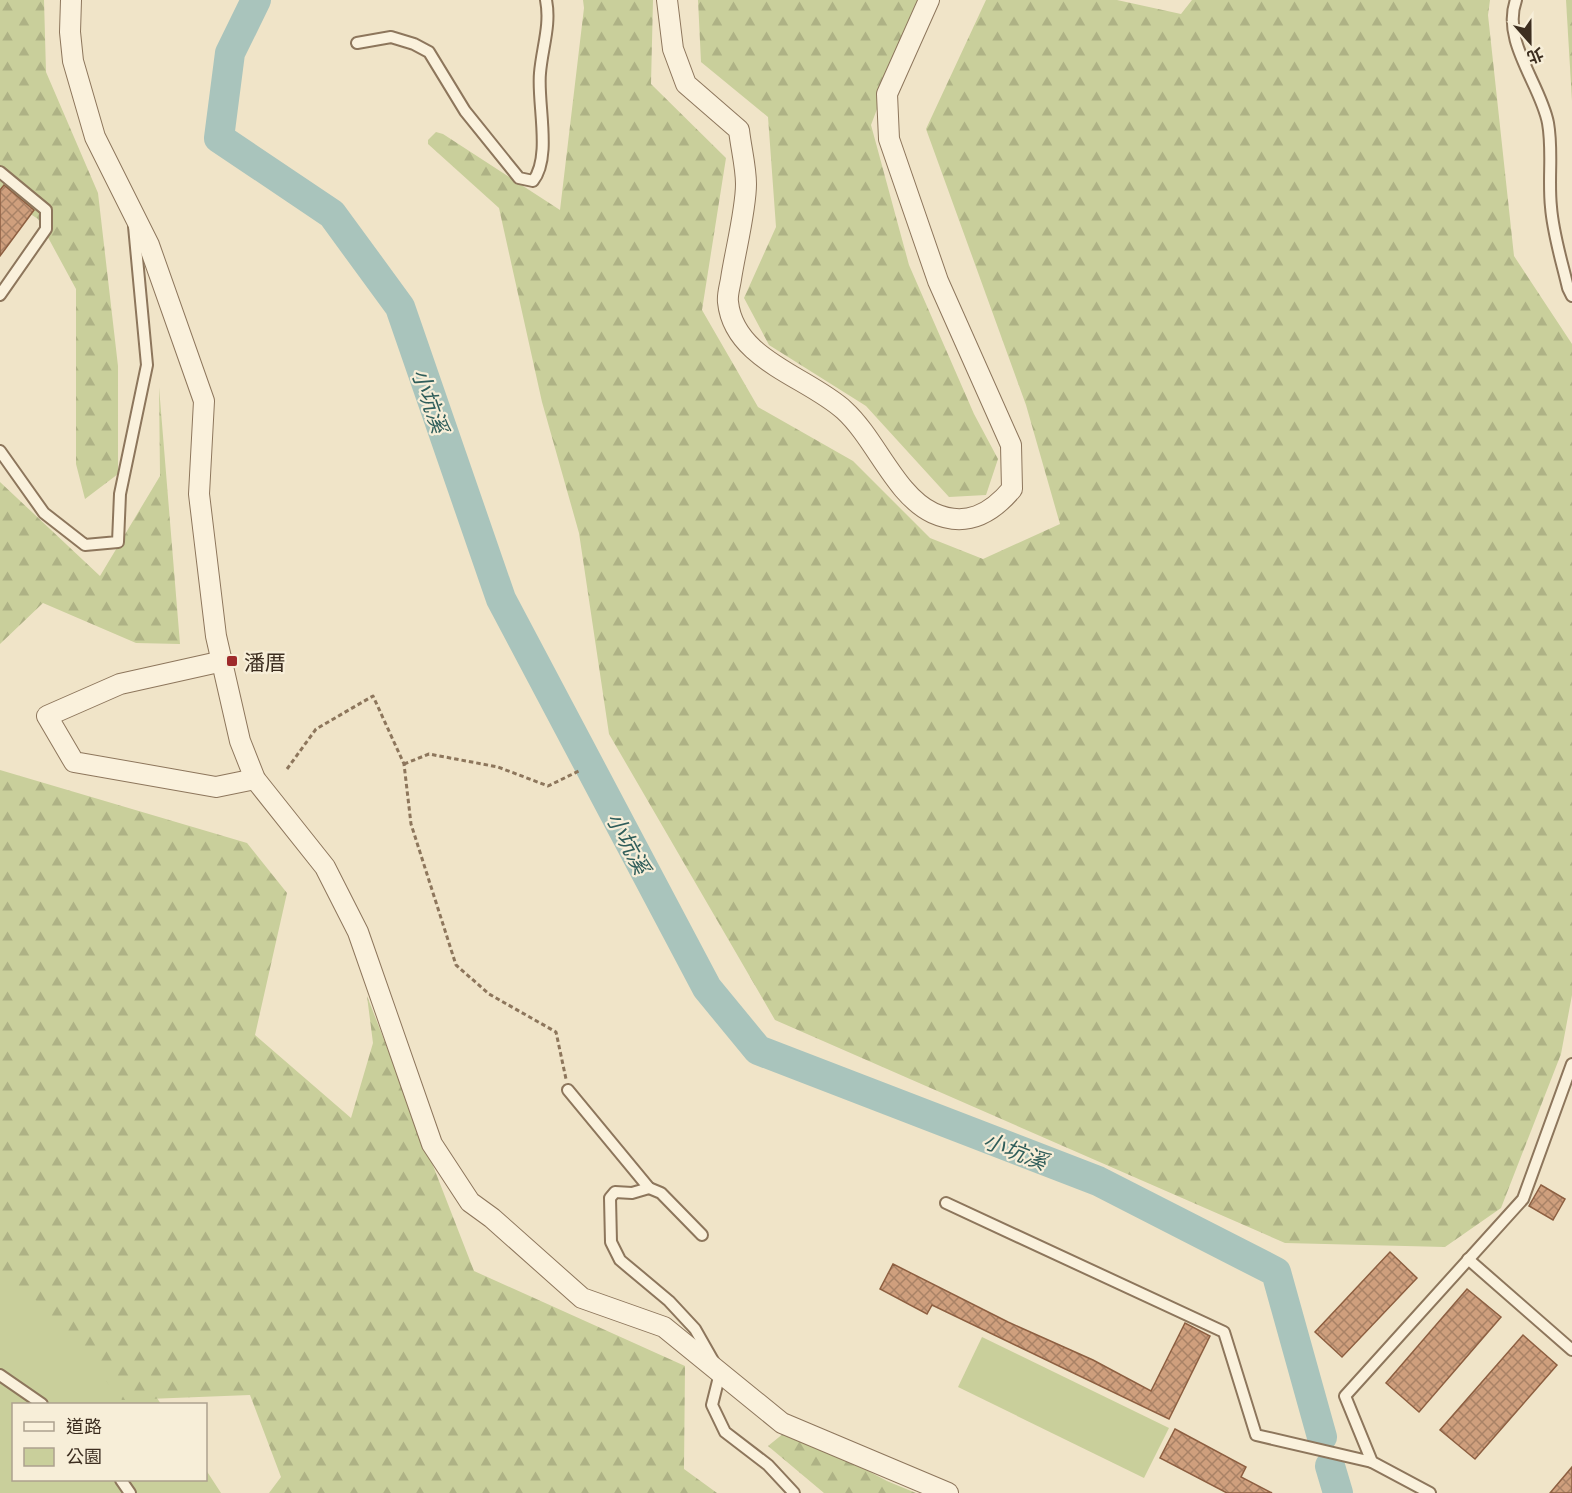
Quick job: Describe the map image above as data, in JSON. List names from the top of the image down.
{
  "water": ["小坑溪"],
  "places": {
    "transit": ["潘厝"]
  },
  "legend": ["道路", "公園"],
  "north": "bottom"
}
